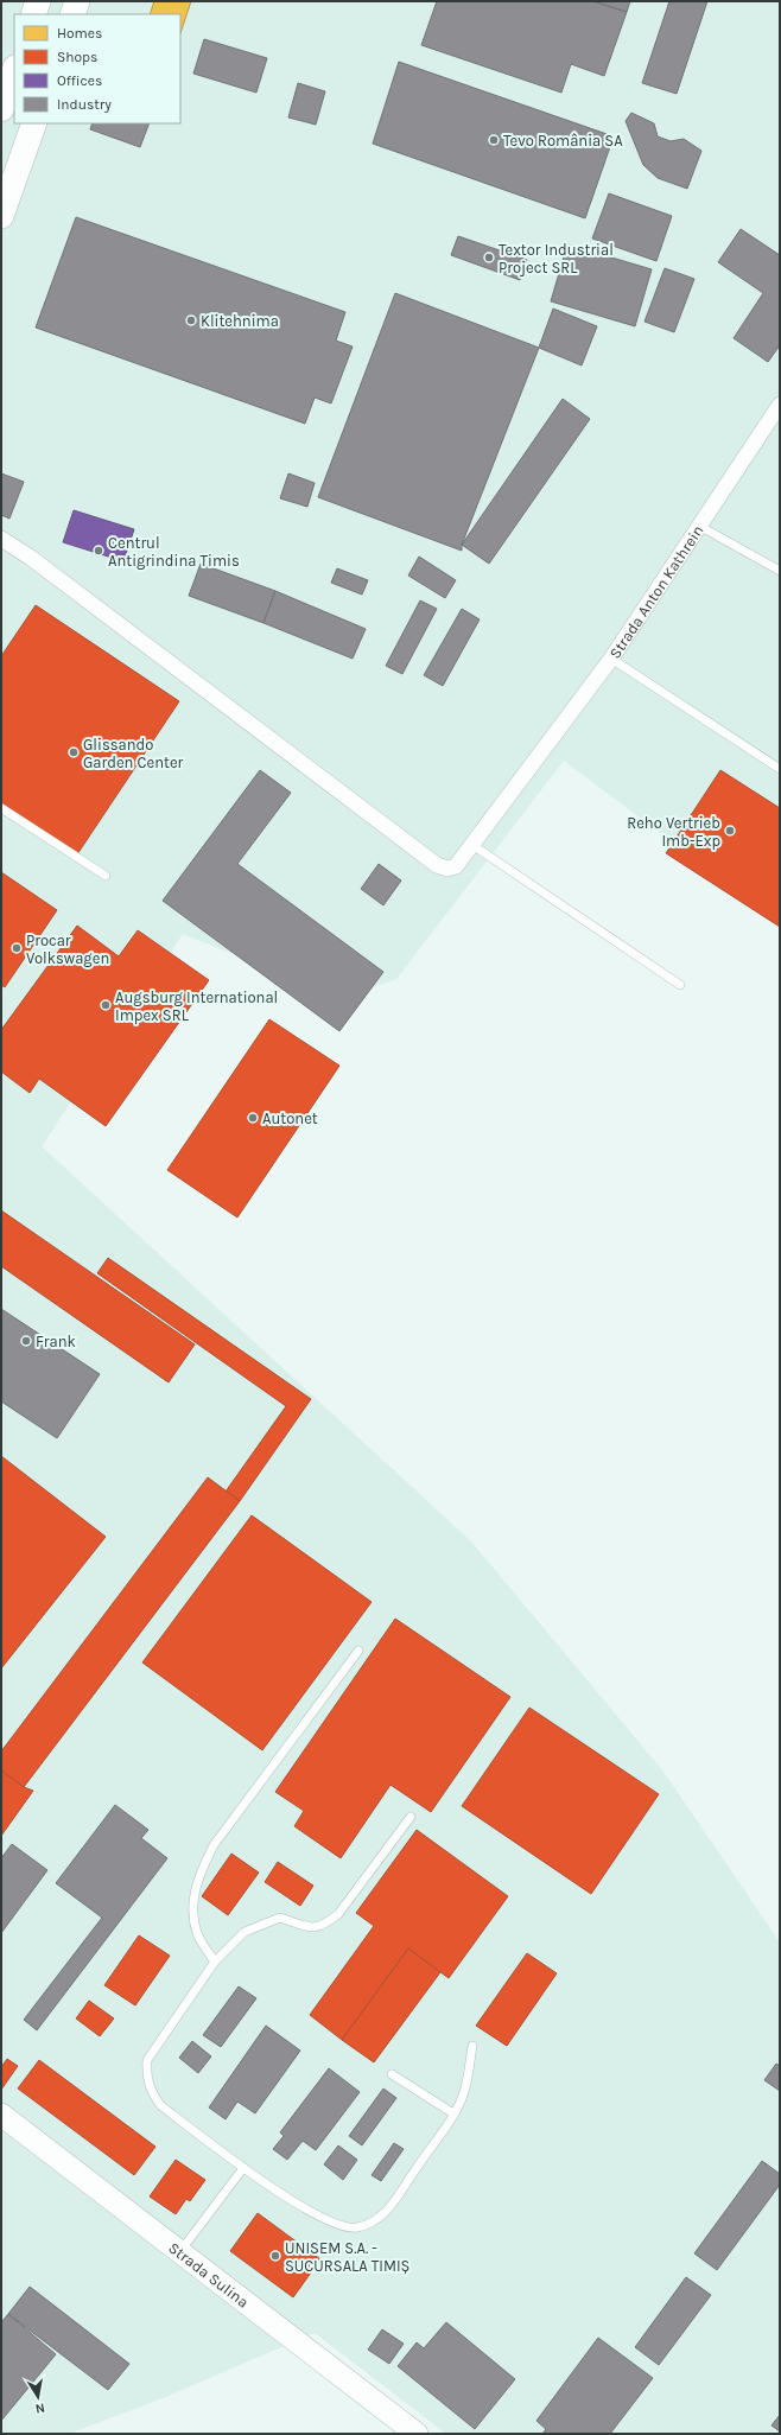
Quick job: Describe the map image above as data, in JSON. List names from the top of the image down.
{
  "streets": {
    "street": ["Strada Anton Kathrein", "Strada Sulina"]
  },
  "places": [
    "Tevo România SA",
    "Textor Industrial Project SRL",
    "Klitehnima",
    "Centrul Antigrindina Timis",
    "Glissando Garden Center",
    "Reho Vertrieb Imb-Exp",
    "Procar Volkswagen",
    "Augsburg International Impex SRL",
    "Autonet",
    "Frank",
    "UNISEM S.A. - SUCURSALA TIMIȘ"
  ],
  "legend": [
    "Homes",
    "Shops",
    "Offices",
    "Industry"
  ],
  "north": "bottom"
}
